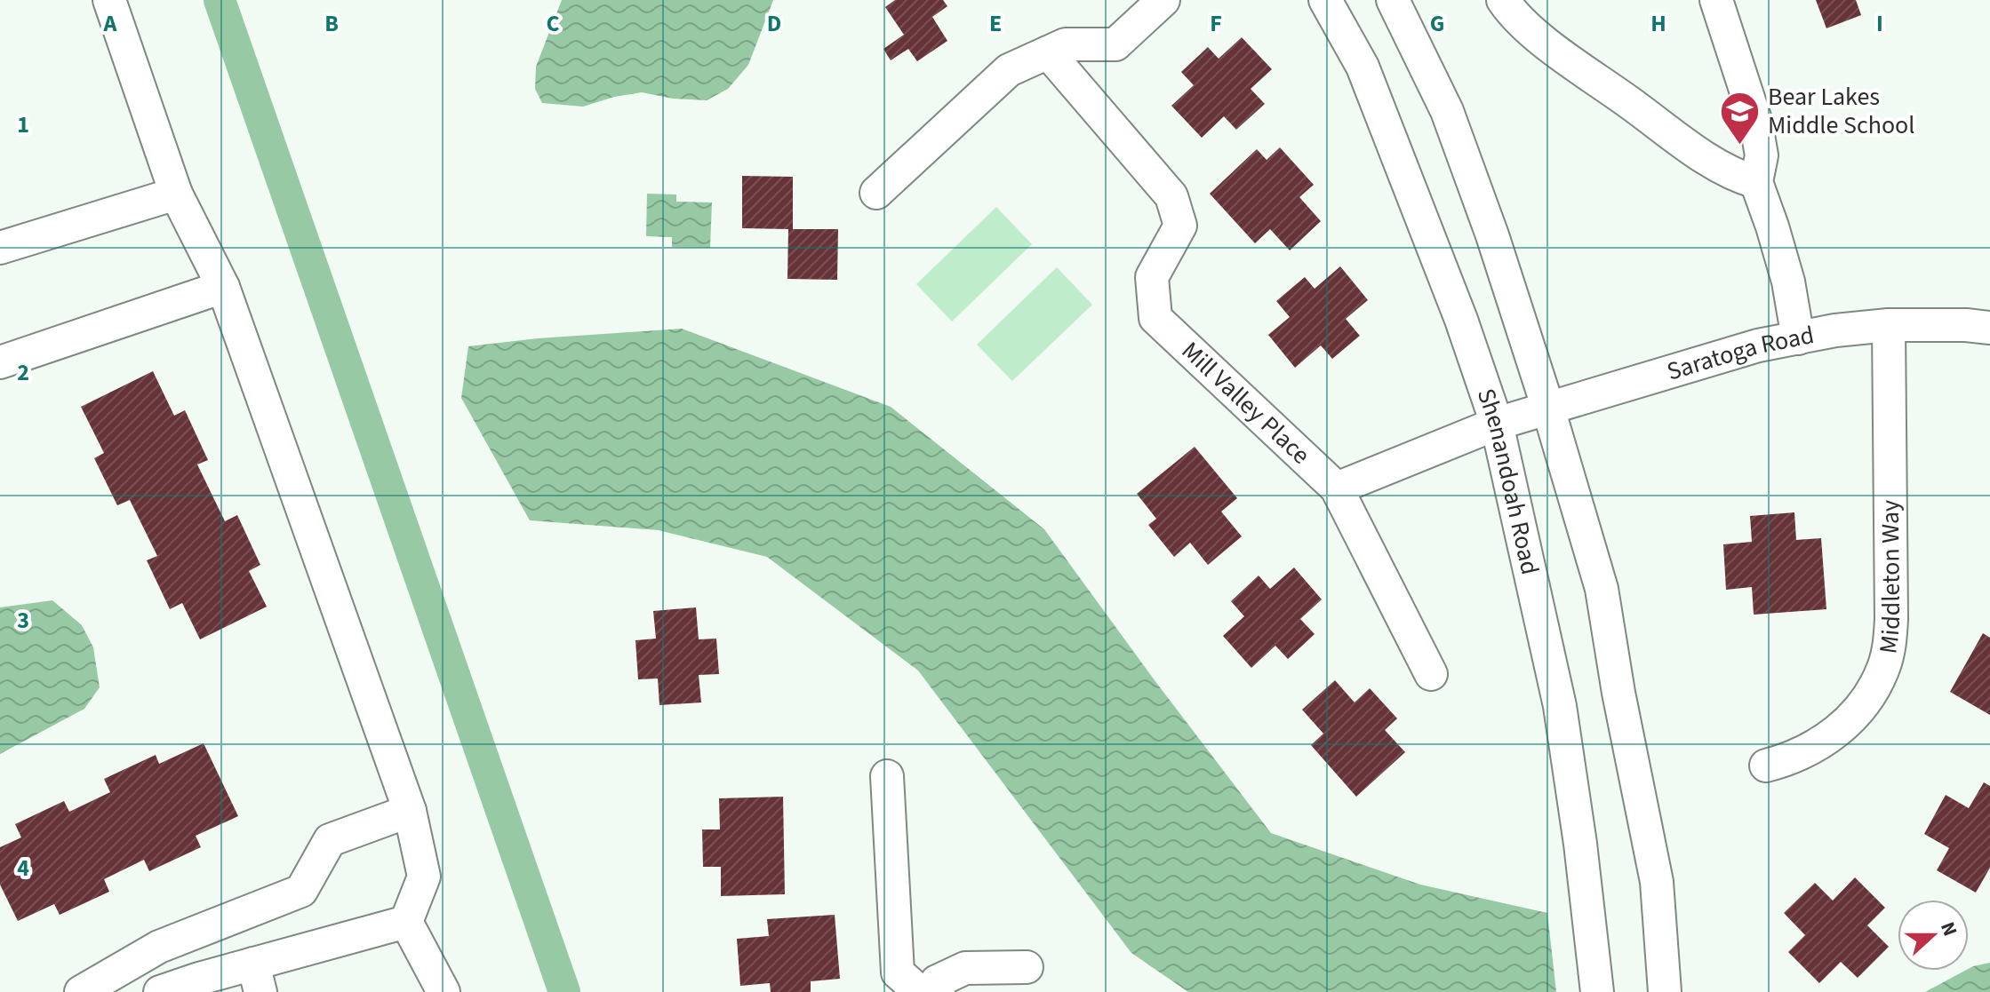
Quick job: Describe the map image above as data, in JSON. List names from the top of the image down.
{
  "streets": {
    "street": [
      "Saratoga Road",
      "Mill Valley Place",
      "Shenandoah Road",
      "Middleton Way"
    ]
  },
  "crossings": [
    ["Saratoga Road", "Shenandoah Road"],
    ["Saratoga Road", "Middleton Way"]
  ],
  "places": {
    "school or university": ["Bear Lakes Middle School"]
  },
  "north": "right",
  "grid": {
    "columns": [
      "A",
      "B",
      "C",
      "D",
      "E",
      "F",
      "G",
      "H",
      "I"
    ],
    "rows": [
      "1",
      "2",
      "3",
      "4"
    ]
  }
}
